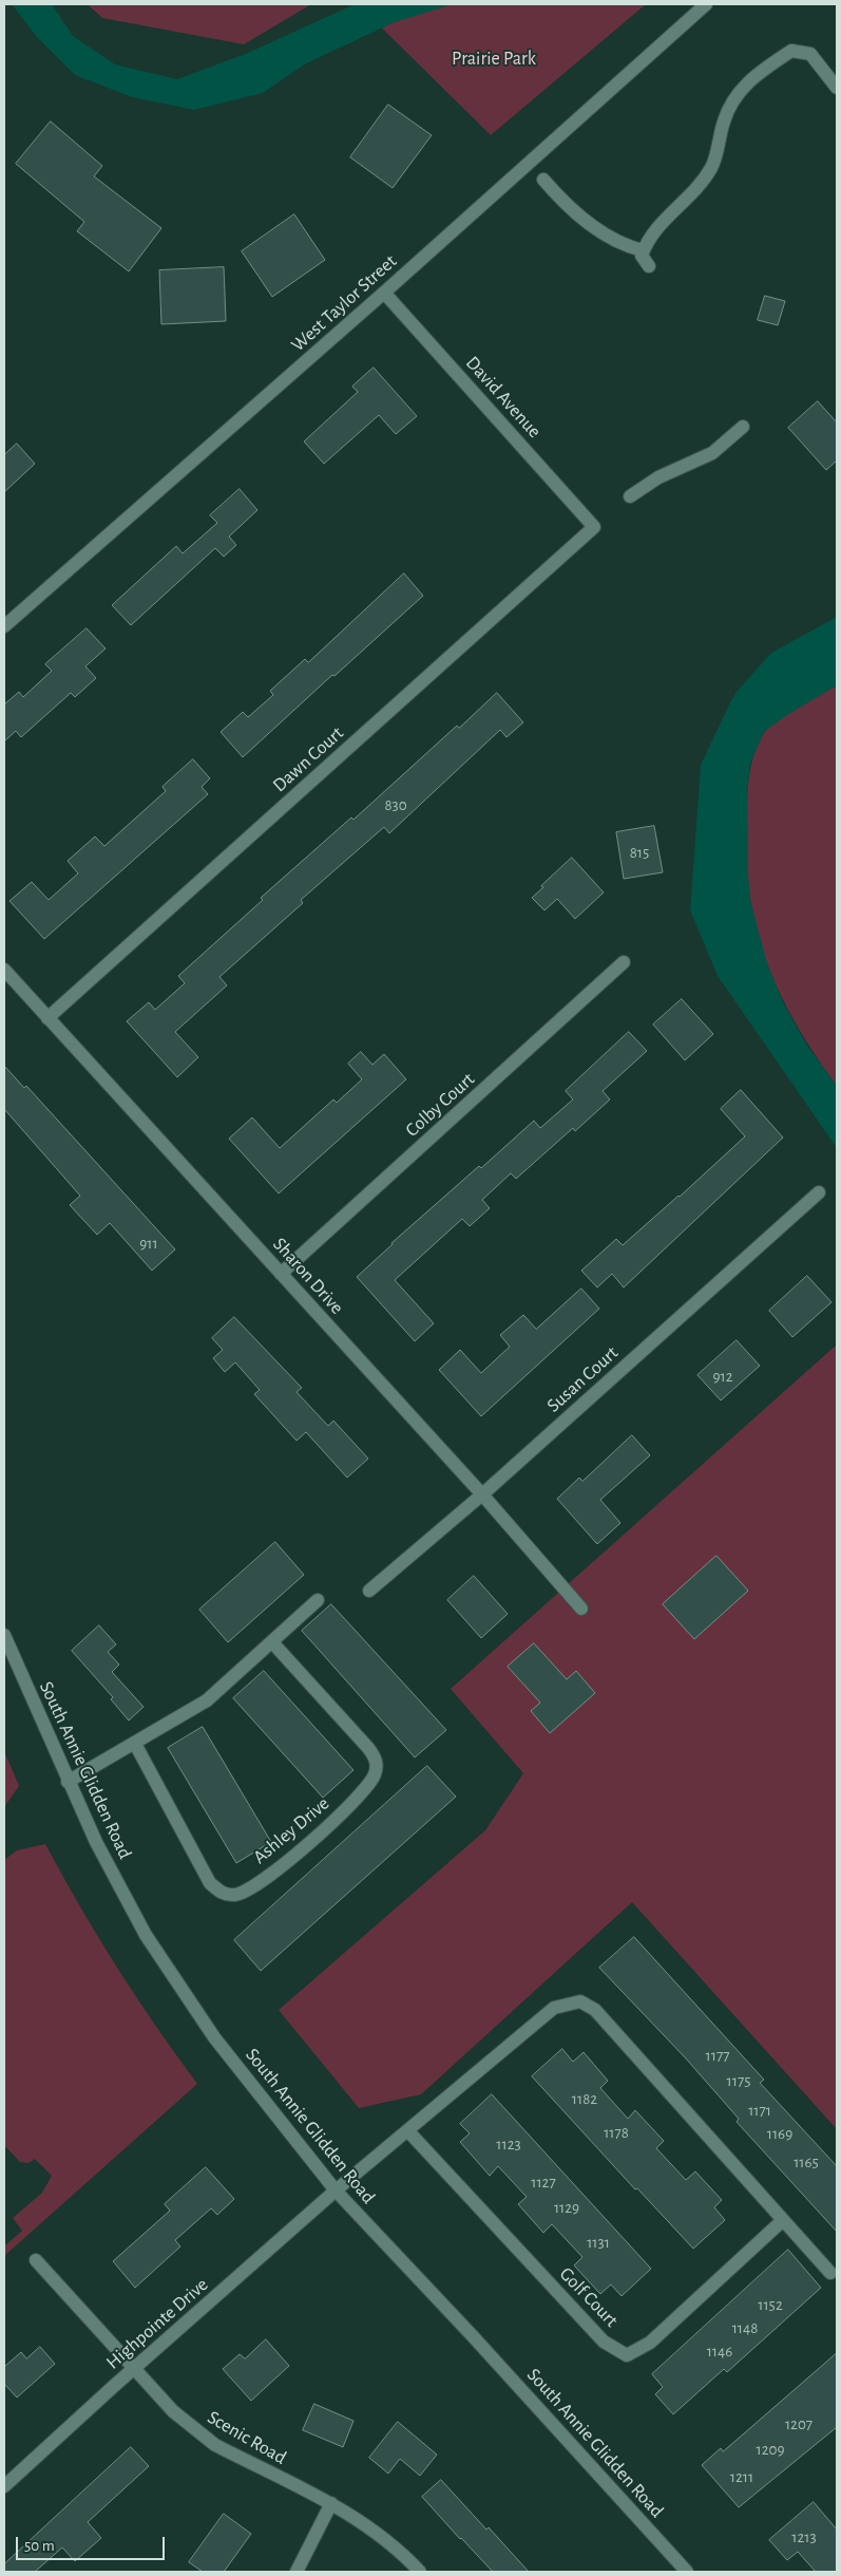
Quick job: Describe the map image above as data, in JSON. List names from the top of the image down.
{
  "streets": {
    "street": [
      "West Taylor Street",
      "David Avenue",
      "Dawn Court",
      "Colby Court",
      "Sharon Drive",
      "Susan Court",
      "South Annie Glidden Road",
      "Ashley Drive",
      "Golf Court",
      "Highpointe Drive",
      "Scenic Road"
    ]
  },
  "crossings": [
    ["West Taylor Street", "David Avenue"],
    ["David Avenue", "Dawn Court"],
    ["Dawn Court", "Sharon Drive"],
    ["Colby Court", "Sharon Drive"],
    ["Sharon Drive", "Susan Court"],
    ["South Annie Glidden Road", "Highpointe Drive"],
    ["Highpointe Drive", "Scenic Road"]
  ],
  "parks": ["Prairie Park"],
  "house_numbers": [
    "830",
    "815",
    "911",
    "912",
    "1177",
    "1175",
    "1182",
    "1171",
    "1178",
    "1169",
    "1123",
    "1165",
    "1127",
    "1129",
    "1131",
    "1152",
    "1148",
    "1146",
    "1207",
    "1209",
    "1211",
    "1213"
  ],
  "scale_bar": "50 m"
}
